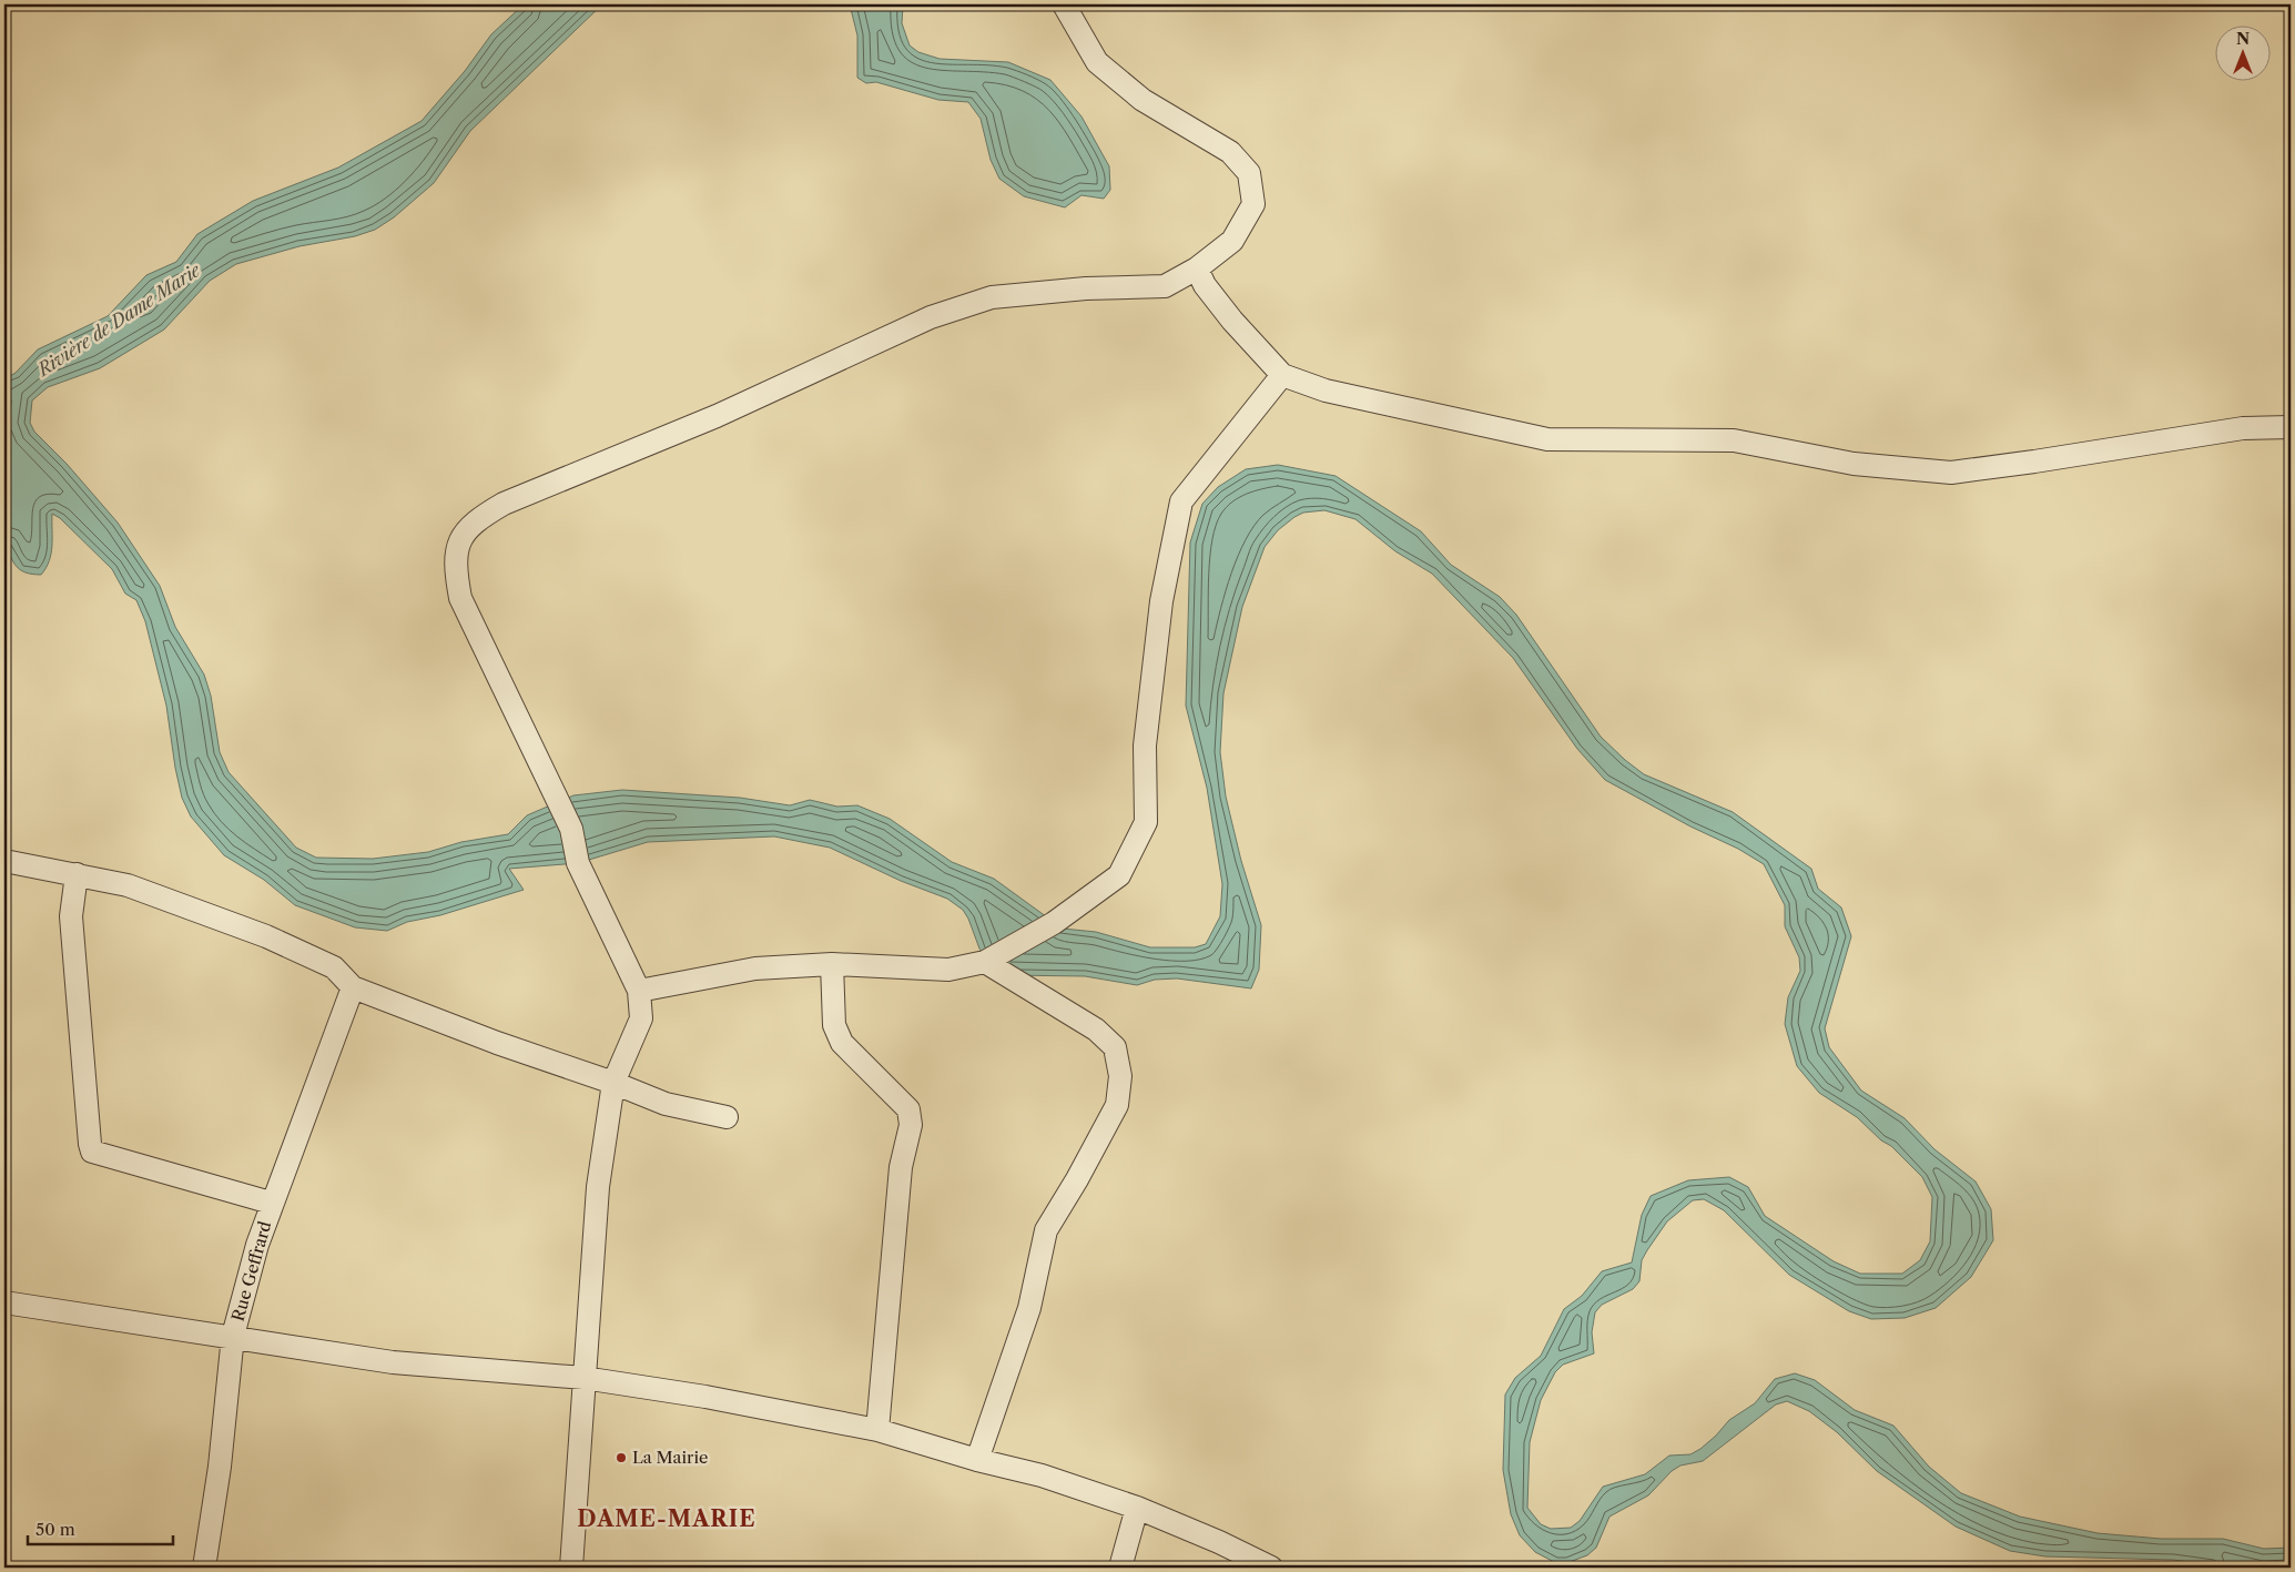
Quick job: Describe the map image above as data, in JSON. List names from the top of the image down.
{
  "streets": {
    "street": ["Rue Geffrard"]
  },
  "districts": ["DAME-MARIE"],
  "water": ["Rivière de Dame Marie"],
  "places": ["La Mairie"],
  "scale_bar": "50 m",
  "north": "top"
}
